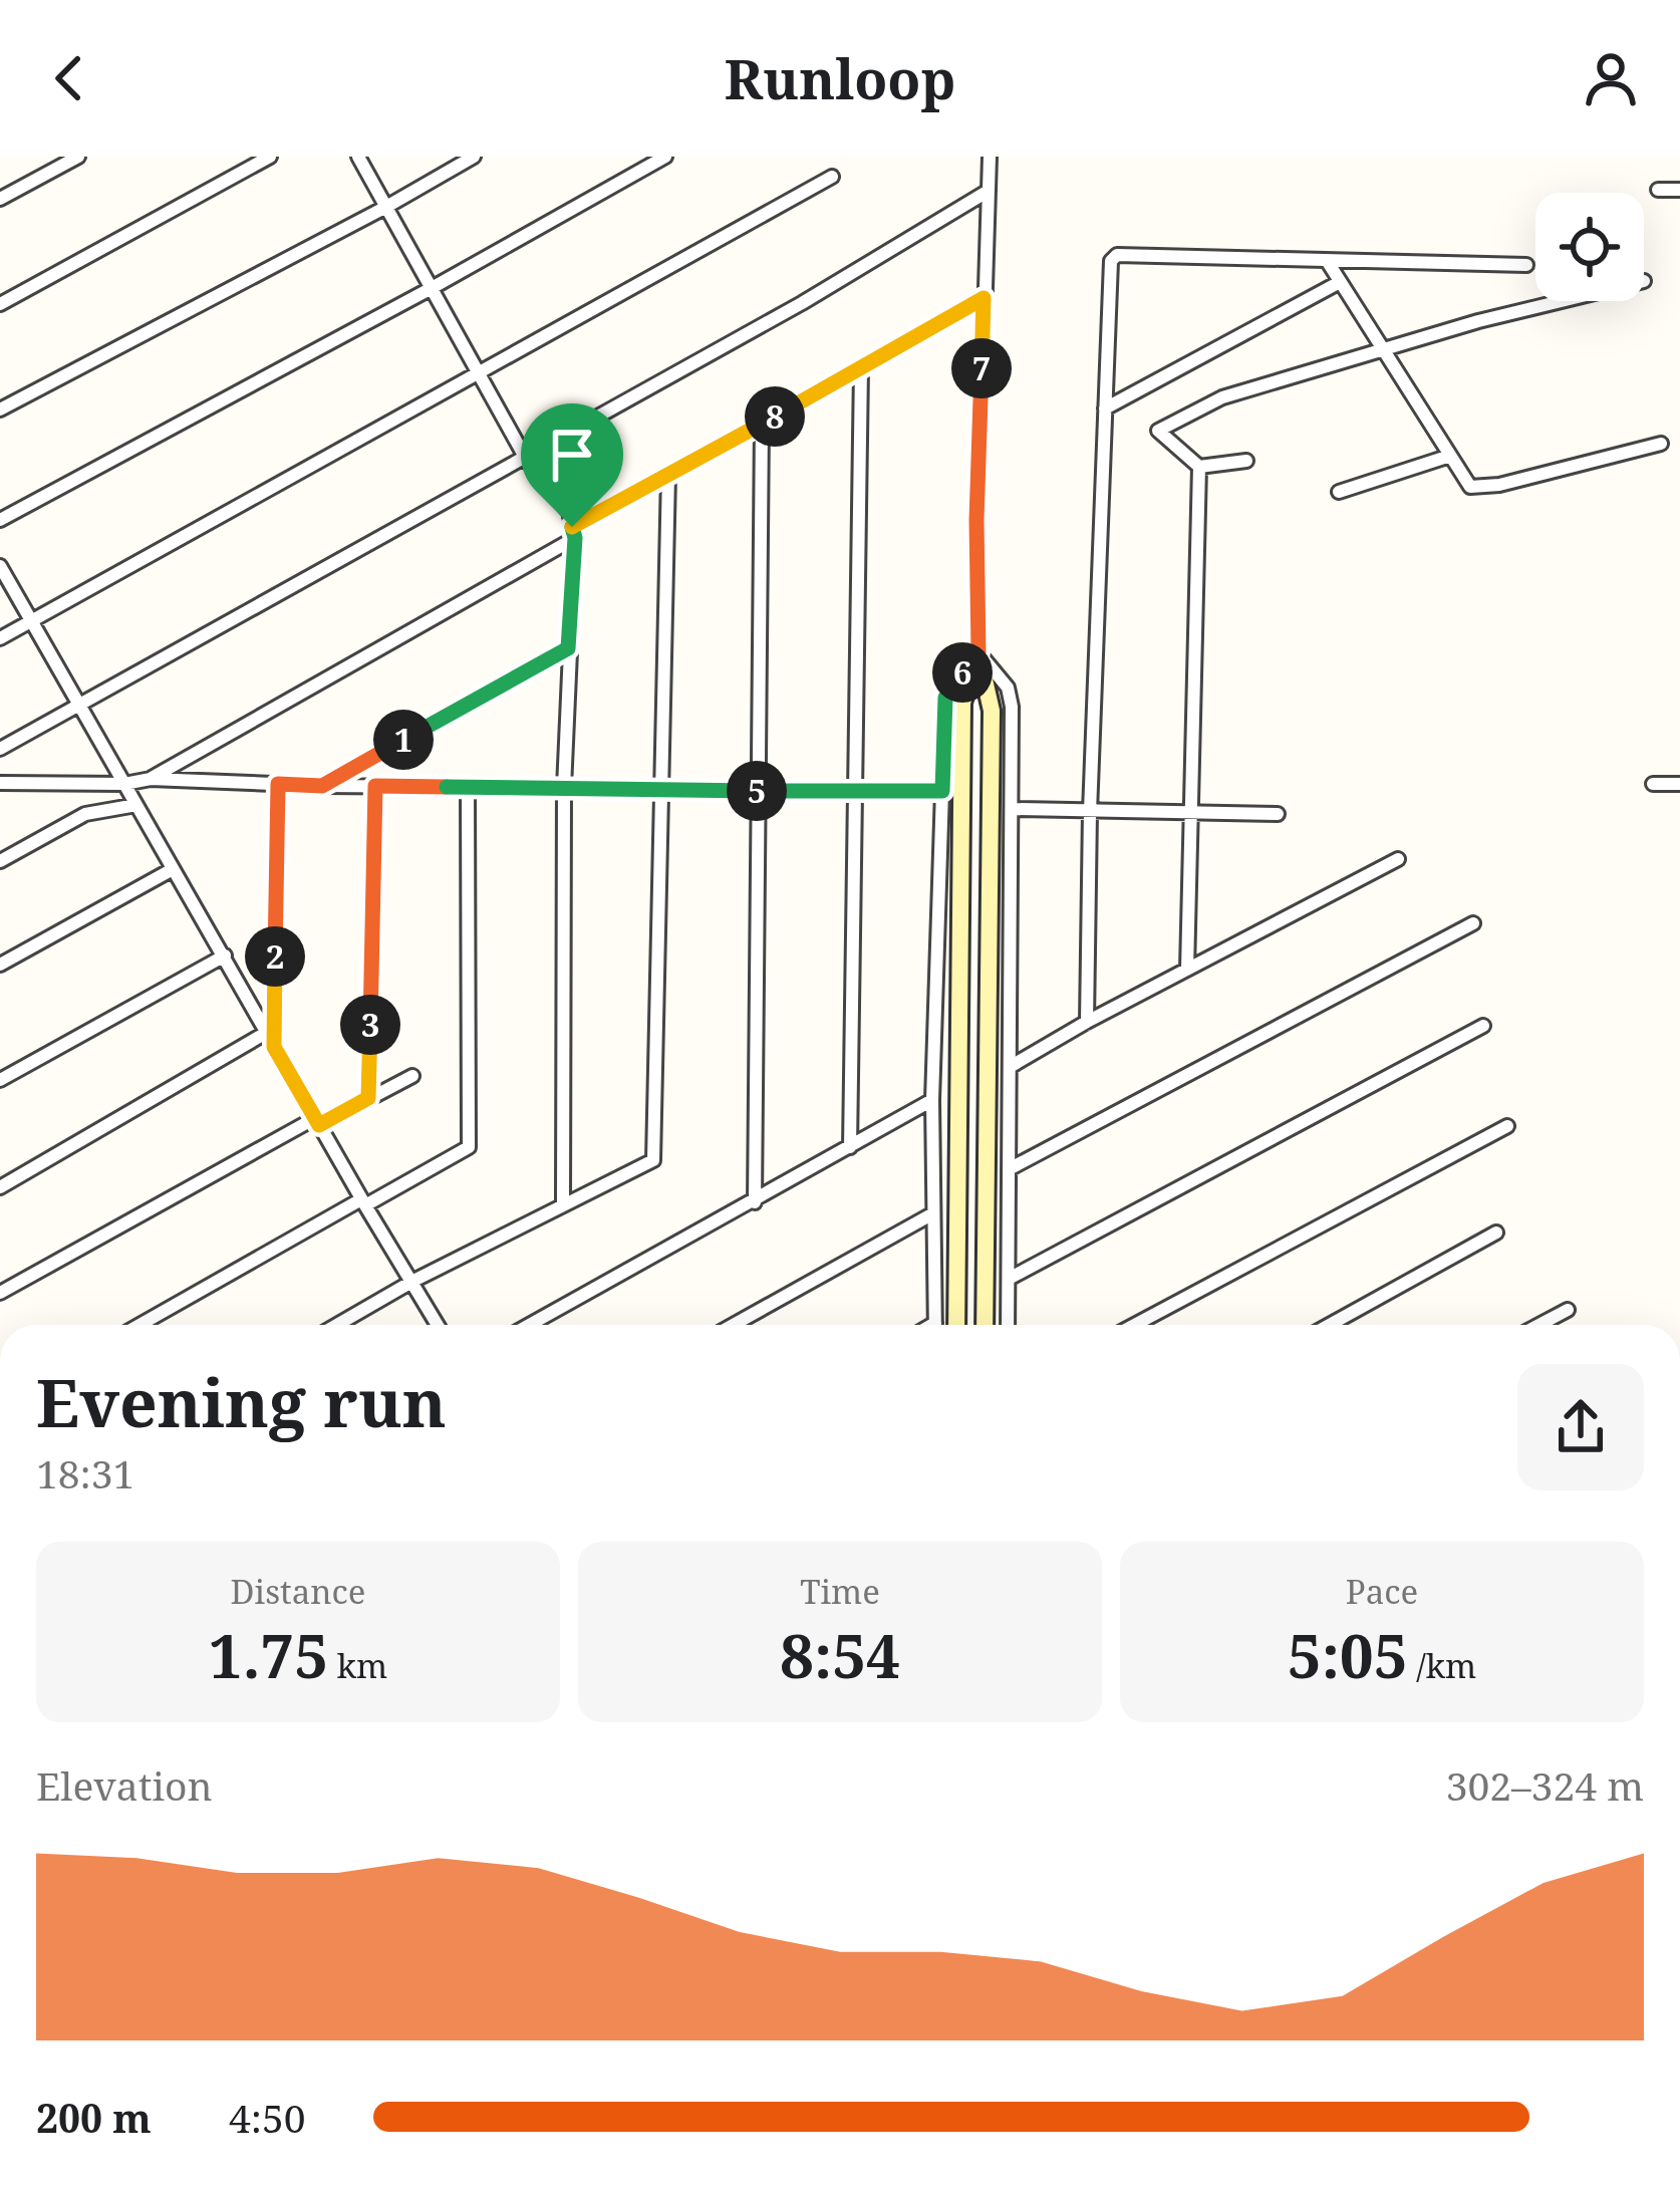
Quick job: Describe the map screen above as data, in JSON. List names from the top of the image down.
{
  "page": {
    "header": "Runloop",
    "pins": [
      "7",
      "8",
      "6",
      "1",
      "5",
      "2",
      "3"
    ],
    "heading": ["Evening run", "18:31"],
    "stats": [
      ["Distance", "1.75 km"],
      ["Time", "8:54"],
      ["Pace", "5:05 /km"]
    ],
    "chart": ["Elevation", "302–324 m"],
    "list": [
      {
        "name": "200 m",
        "note": "4:50"
      }
    ]
  }
}
